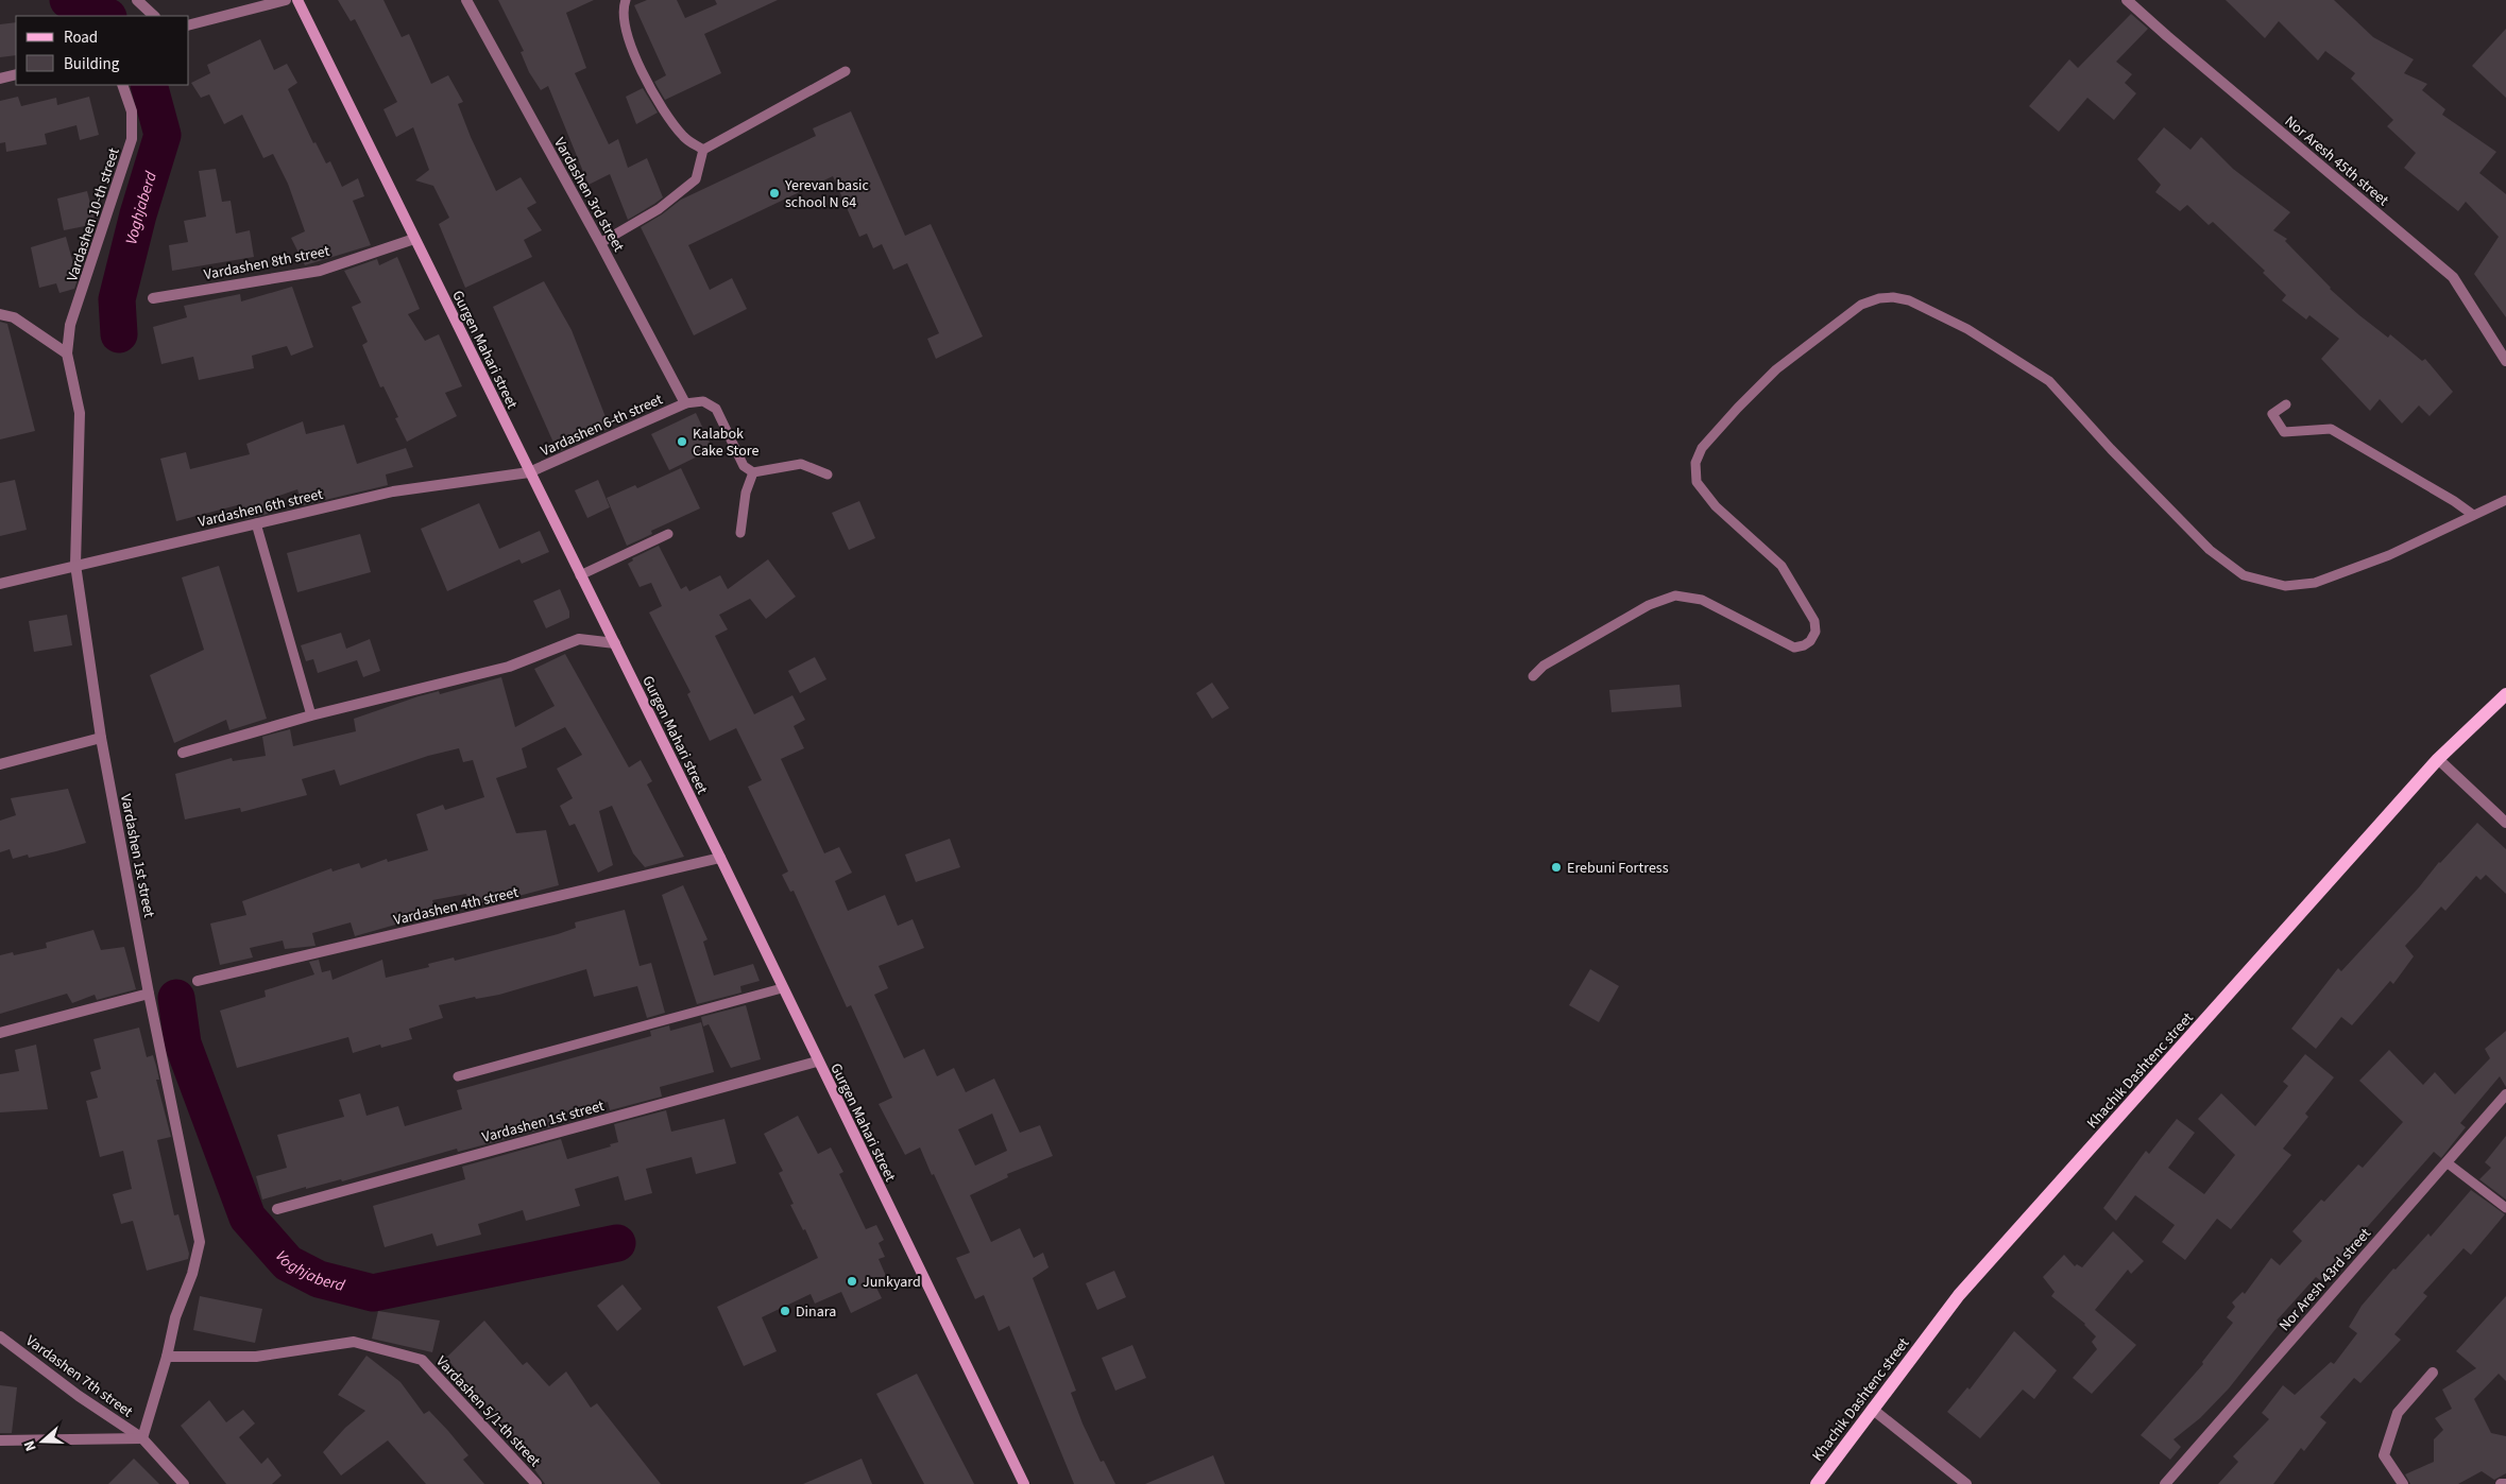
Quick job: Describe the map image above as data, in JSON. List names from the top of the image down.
{
  "streets": {
    "main road": ["Gurgen Mahari street", "Khachik Dashtenc street"],
    "street": [
      "Nor Aresh 45th street",
      "Vardashen 3rd street",
      "Vardashen 10-th street",
      "Vardashen 8th street",
      "Vardashen 6-th street",
      "Vardashen 6th street",
      "Vardashen 1st street",
      "Vardashen 4th street",
      "Nor Aresh 43rd street",
      "Vardashen 7th street",
      "Vardashen 5/1-th street"
    ]
  },
  "crossings": [
    ["Vardashen 3rd street", "Vardashen 6-th street"],
    ["Vardashen 10-th street", "Vardashen 1st street"],
    ["Vardashen 8th street", "Gurgen Mahari street"],
    ["Gurgen Mahari street", "Vardashen 6-th street"],
    ["Gurgen Mahari street", "Vardashen 6th street"],
    ["Gurgen Mahari street", "Vardashen 1st street"],
    ["Gurgen Mahari street", "Vardashen 4th street"],
    ["Vardashen 6-th street", "Vardashen 6th street"],
    ["Vardashen 6th street", "Vardashen 1st street"],
    ["Vardashen 1st street", "Vardashen 7th street"],
    ["Vardashen 1st street", "Vardashen 5/1-th street"]
  ],
  "water": ["Voghjaberd"],
  "places": [
    "Yerevan basic school N 64",
    "Kalabok Cake Store",
    "Erebuni Fortress",
    "Junkyard",
    "Dinara"
  ],
  "legend": ["Road", "Building"],
  "north": "left"
}
